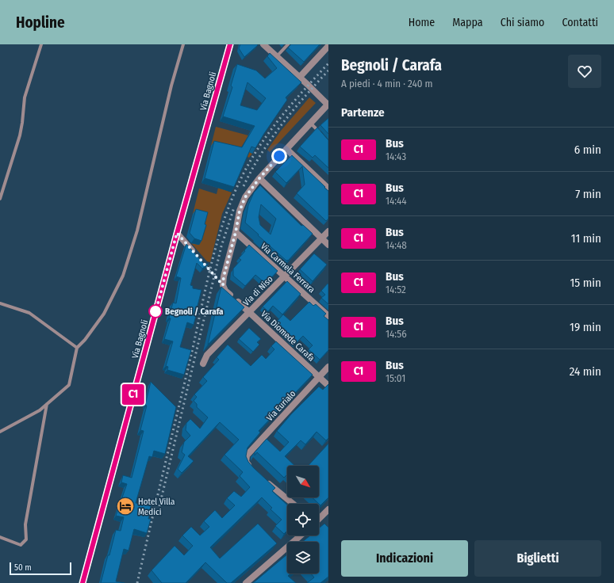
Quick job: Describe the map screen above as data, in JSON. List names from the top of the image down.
{
  "streets": {
    "street": [
      "Via Bagnoli",
      "Via Carmela Ferrara",
      "Via di Niso",
      "Via Diomede Carafa",
      "Via Eurialo"
    ]
  },
  "crossings": [
    ["Via Carmela Ferrara", "Via di Niso"],
    ["Via di Niso", "Via Diomede Carafa"],
    ["Via Diomede Carafa", "Via Eurialo"]
  ],
  "places": {
    "other": ["Begnoli / Carafa"],
    "hotel": ["Hotel Villa Medici"]
  },
  "lines": ["bus line C1"],
  "scale_bar": "50 m",
  "north": "bottom right",
  "page": {
    "header": "Hopline",
    "nav": [
      "Home",
      "Mappa",
      "Chi siamo",
      "Contatti"
    ],
    "on_map": "C1",
    "heading": [
      ["Begnoli / Carafa", "A piedi · 4 min · 240 m"],
      "Partenze"
    ],
    "list": [
      {
        "mark": "C1",
        "name": "Bus",
        "note": "14:43",
        "value": "6 min"
      },
      {
        "mark": "C1",
        "name": "Bus",
        "note": "14:44",
        "value": "7 min"
      },
      {
        "mark": "C1",
        "name": "Bus",
        "note": "14:48",
        "value": "11 min"
      },
      {
        "mark": "C1",
        "name": "Bus",
        "note": "14:52",
        "value": "15 min"
      },
      {
        "mark": "C1",
        "name": "Bus",
        "note": "14:56",
        "value": "19 min"
      },
      {
        "mark": "C1",
        "name": "Bus",
        "note": "15:01",
        "value": "24 min"
      }
    ],
    "buttons": ["Indicazioni", "Biglietti"],
    "scale": "50 m"
  }
}
